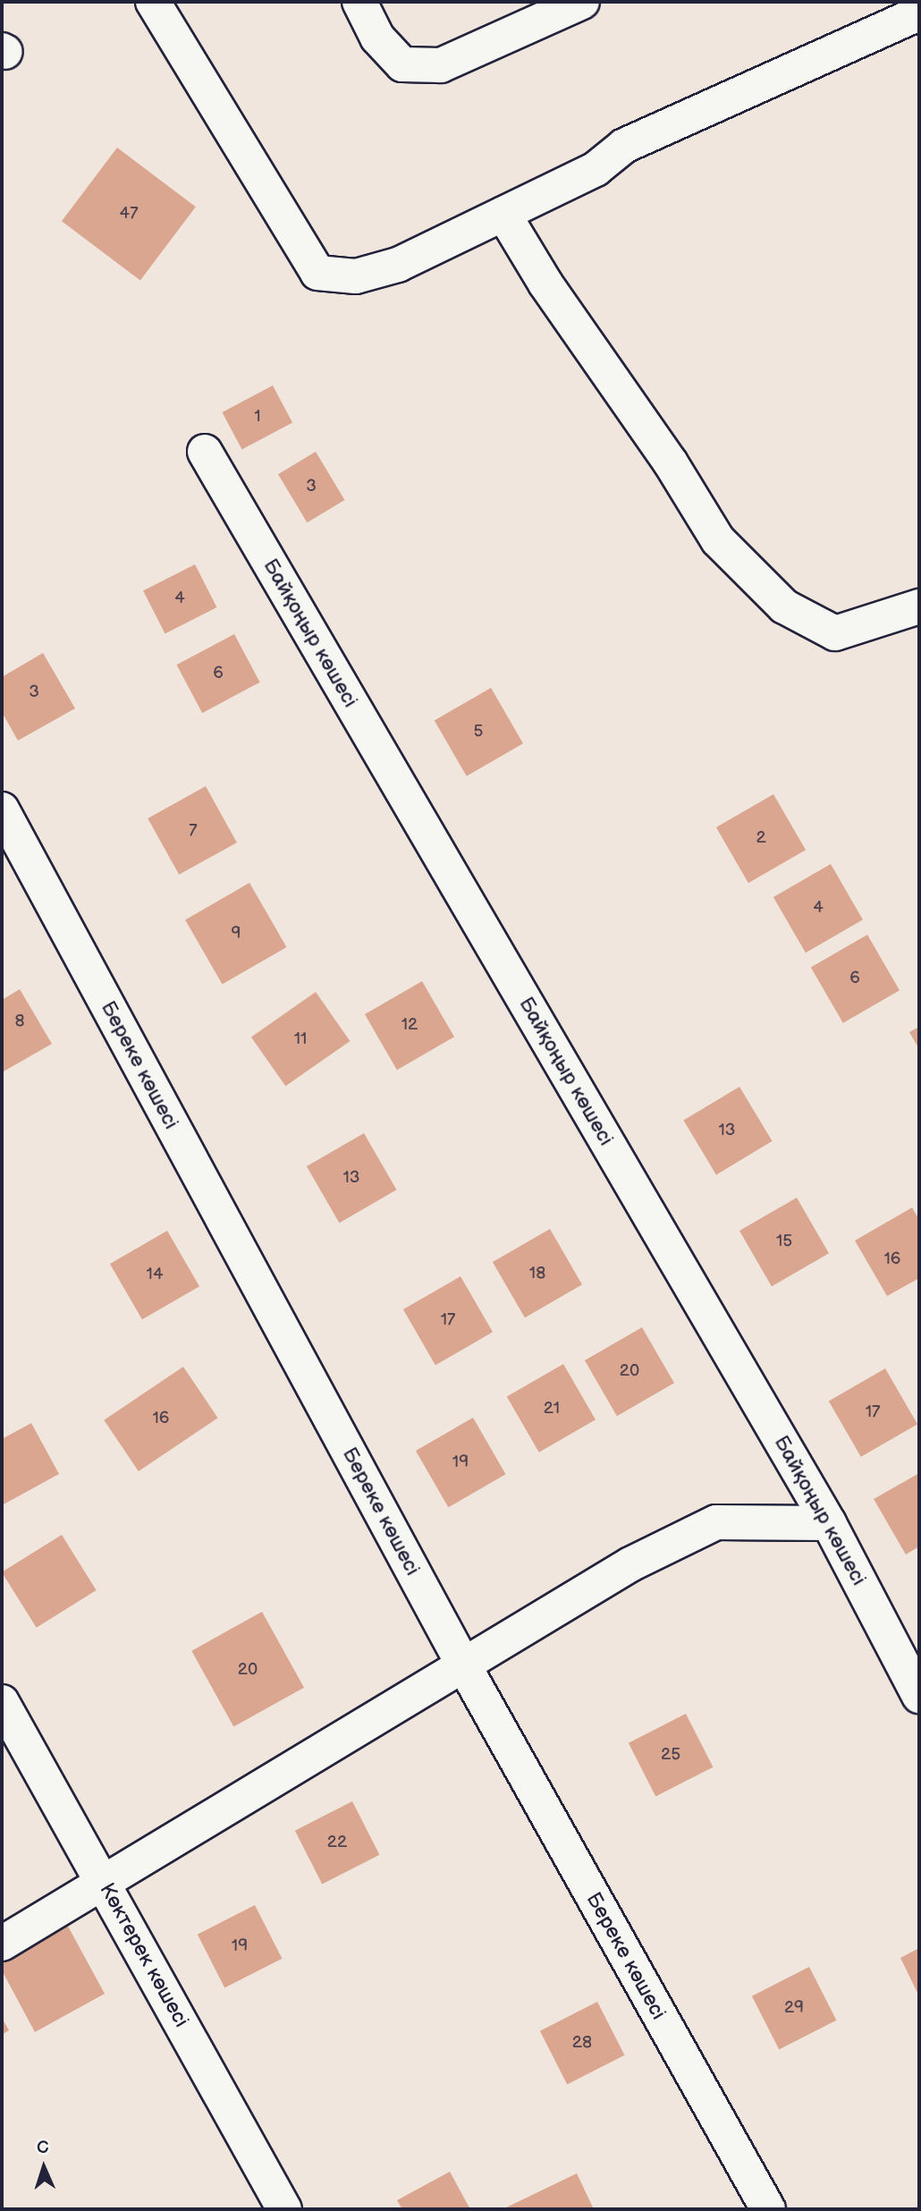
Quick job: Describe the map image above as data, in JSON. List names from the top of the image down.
{
  "streets": {
    "street": ["Байқоңыр көшесі", "Береке көшесі", "Көктерек көшесі"]
  },
  "house_numbers": [
    "47",
    "1",
    "3",
    "4",
    "6",
    "3",
    "5",
    "7",
    "2",
    "4",
    "9",
    "6",
    "8",
    "12",
    "11",
    "13",
    "13",
    "15",
    "16",
    "18",
    "14",
    "17",
    "20",
    "21",
    "17",
    "16",
    "19",
    "20",
    "25",
    "22",
    "19",
    "29",
    "28"
  ],
  "north": "top"
}
